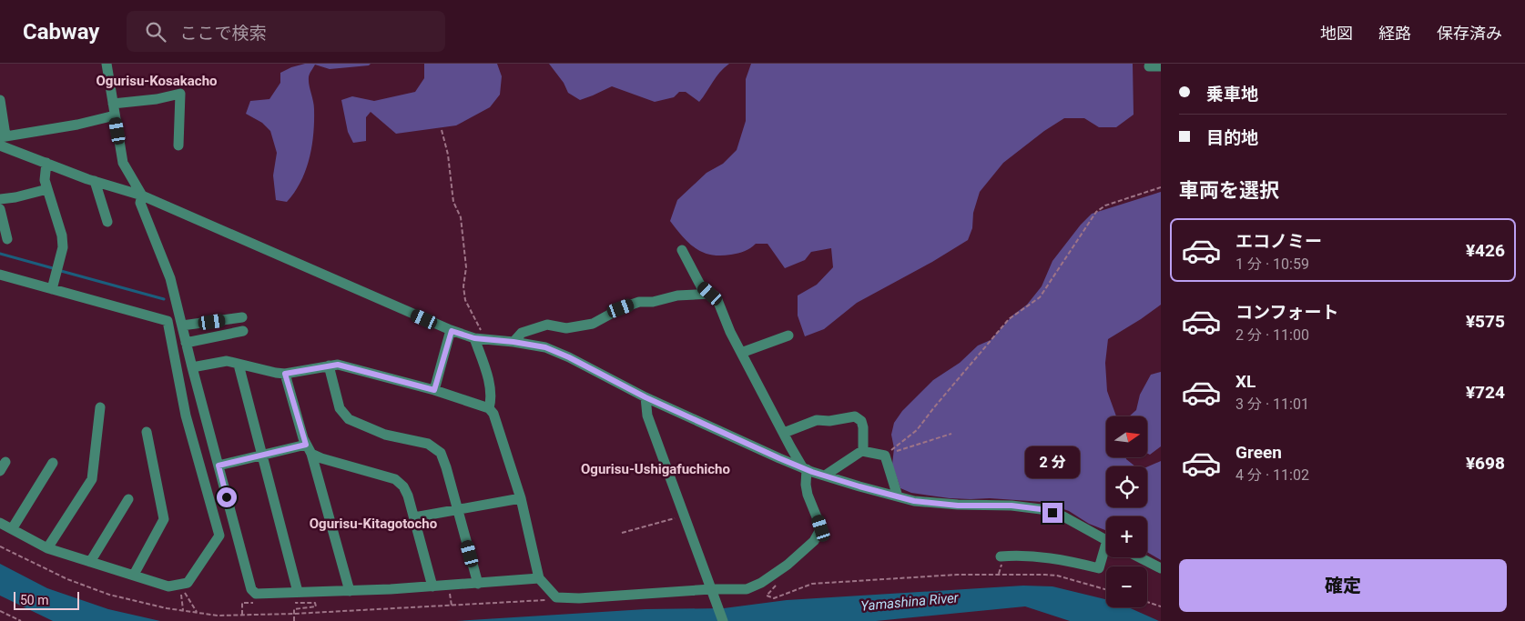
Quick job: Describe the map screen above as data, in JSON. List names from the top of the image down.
{
  "districts": ["Ogurisu-Kosakacho", "Ogurisu-Ushigafuchicho", "Ogurisu-Kitagotocho"],
  "water": ["Yamashina River"],
  "scale_bar": "50 m",
  "north": "right",
  "page": {
    "header": "Cabway",
    "search": "ここで検索",
    "nav": ["地図", "経路", "保存済み"],
    "banner": ["乗車地", "目的地"],
    "heading": "車両を選択",
    "list": [
      {
        "name": "エコノミー",
        "note": "1 分 · 10:59",
        "value": "¥426"
      },
      {
        "name": "コンフォート",
        "note": "2 分 · 11:00",
        "value": "¥575"
      },
      {
        "name": "XL",
        "note": "3 分 · 11:01",
        "value": "¥724"
      },
      {
        "name": "Green",
        "note": "4 分 · 11:02",
        "value": "¥698"
      }
    ],
    "map_buttons": ["+", "−"],
    "bubble": "2 分",
    "buttons": "確定",
    "scale": "50 m"
  }
}
